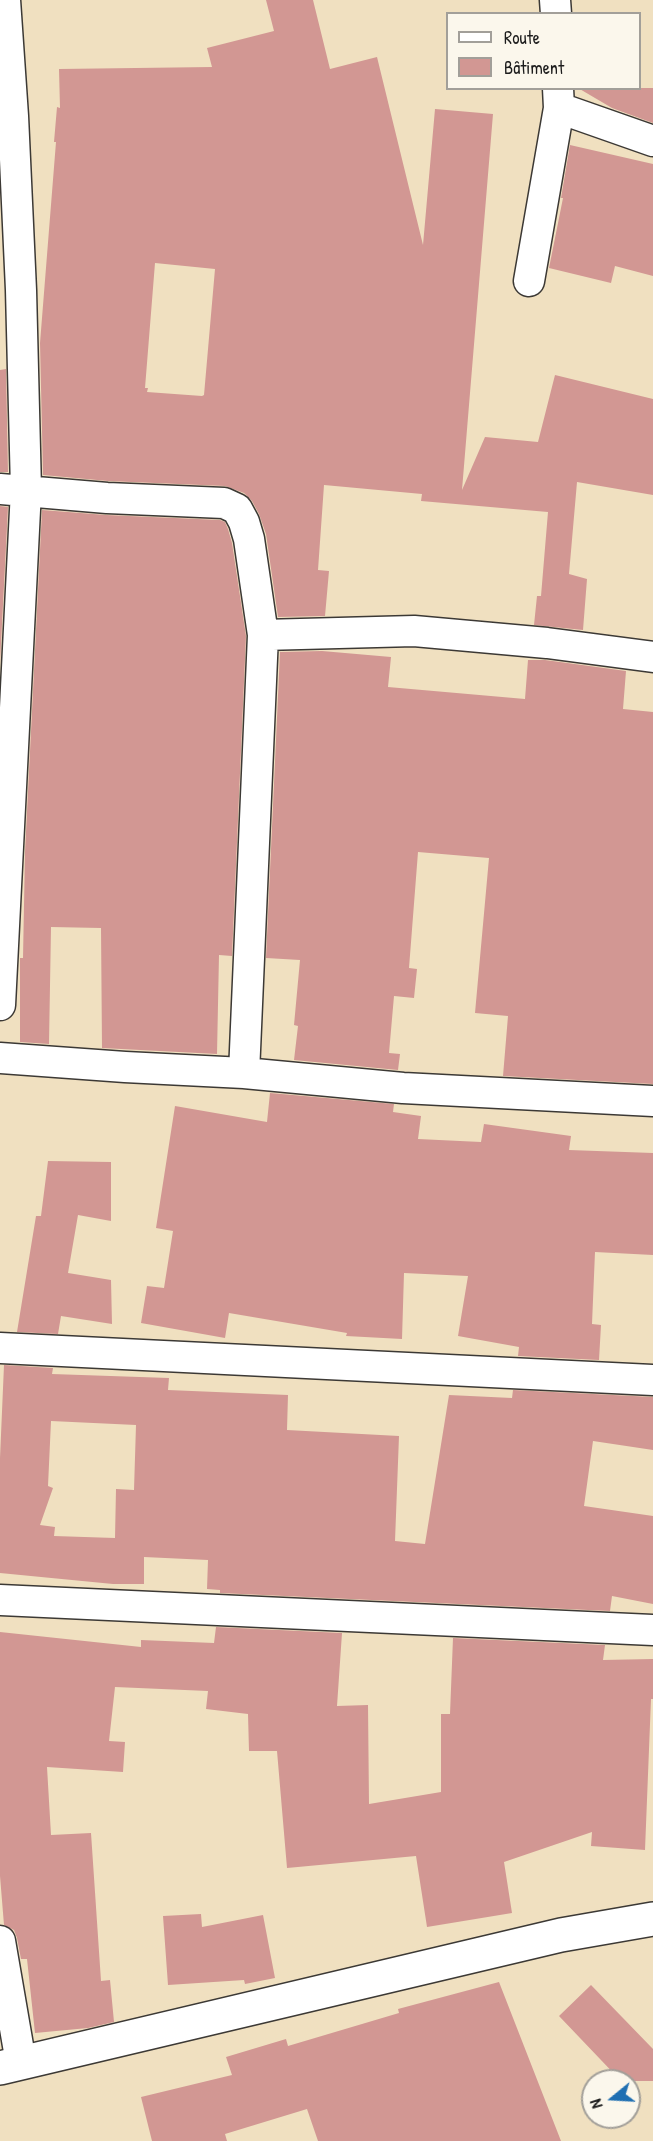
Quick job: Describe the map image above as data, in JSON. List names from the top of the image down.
{
  "legend": ["Route", "Bâtiment"],
  "north": "left"
}
